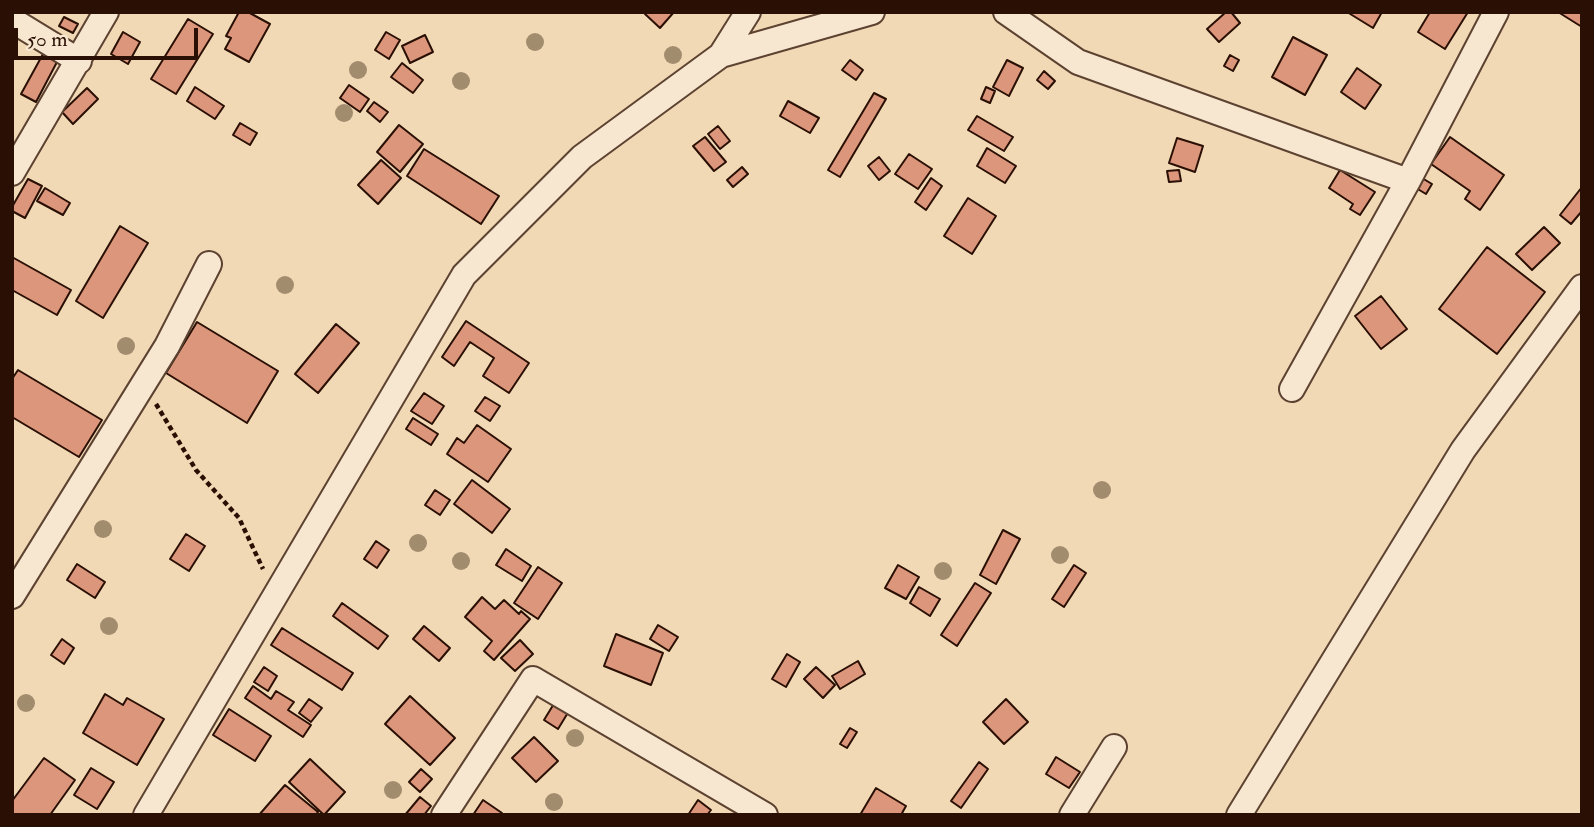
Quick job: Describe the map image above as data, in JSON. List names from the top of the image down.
{
  "scale_bar": "50 m"
}
